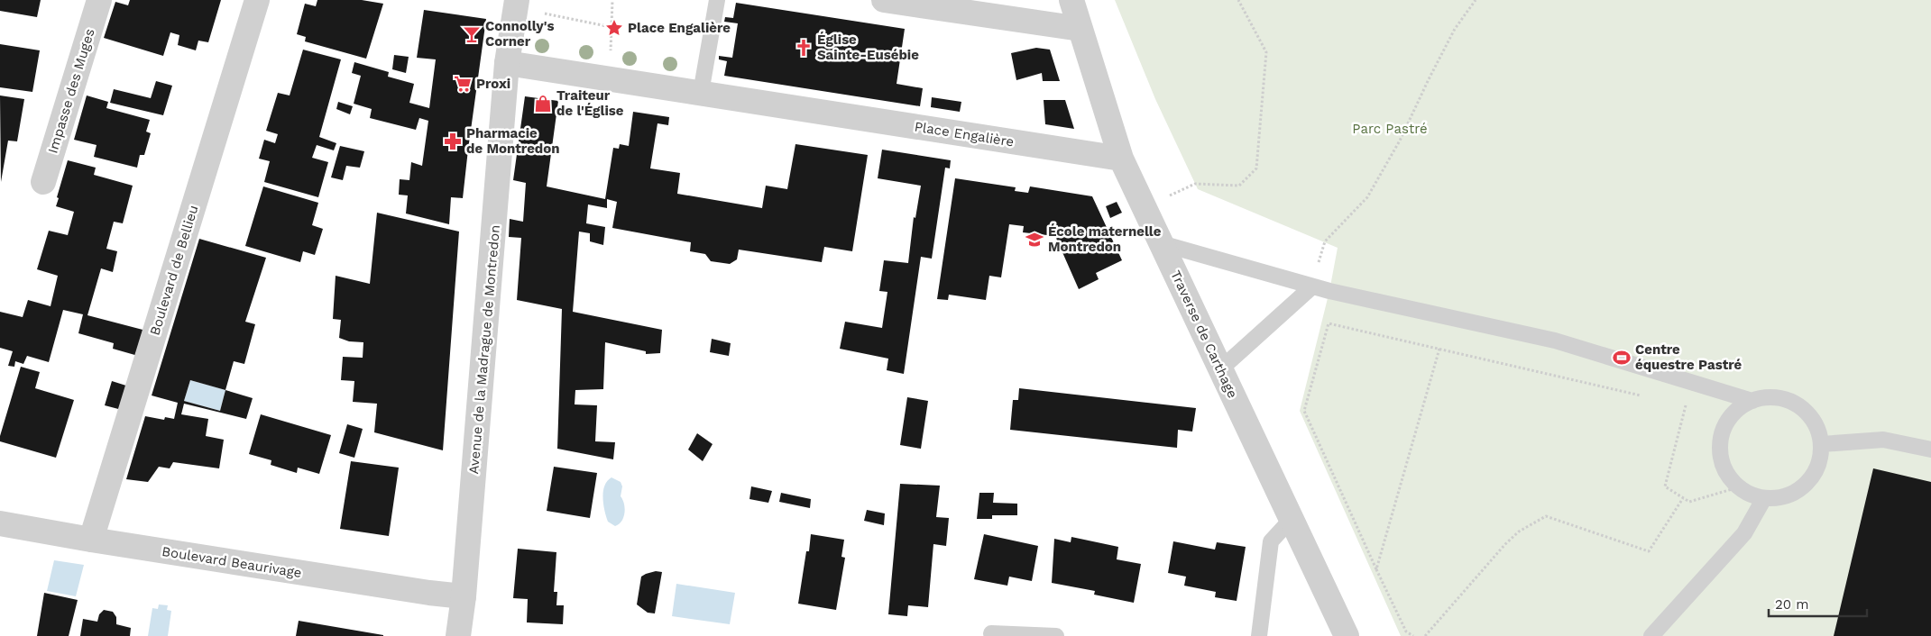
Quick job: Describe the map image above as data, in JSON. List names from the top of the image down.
{
  "streets": {
    "street": [
      "Impasse des Muges",
      "Place Engalière",
      "Boulevard de Bellieu",
      "Traverse de Carthage",
      "Avenue de la Madrague de Montredon",
      "Boulevard Beaurivage"
    ]
  },
  "crossings": [
    ["Place Engalière", "Traverse de Carthage"],
    ["Place Engalière", "Avenue de la Madrague de Montredon"],
    ["Boulevard de Bellieu", "Boulevard Beaurivage"],
    ["Avenue de la Madrague de Montredon", "Boulevard Beaurivage"]
  ],
  "parks": ["Parc Pastré"],
  "places": {
    "place": ["Place Engalière"],
    "bar": ["Connolly's Corner"],
    "church": ["Église Sainte-Eusébie"],
    "supermarket": ["Proxi"],
    "shop": ["Traiteur de l'Église"],
    "pharmacy": ["Pharmacie de Montredon"],
    "school or university": ["École maternelle Montredon"],
    "sports": ["Centre équestre Pastré"]
  },
  "scale_bar": "20 m"
}
